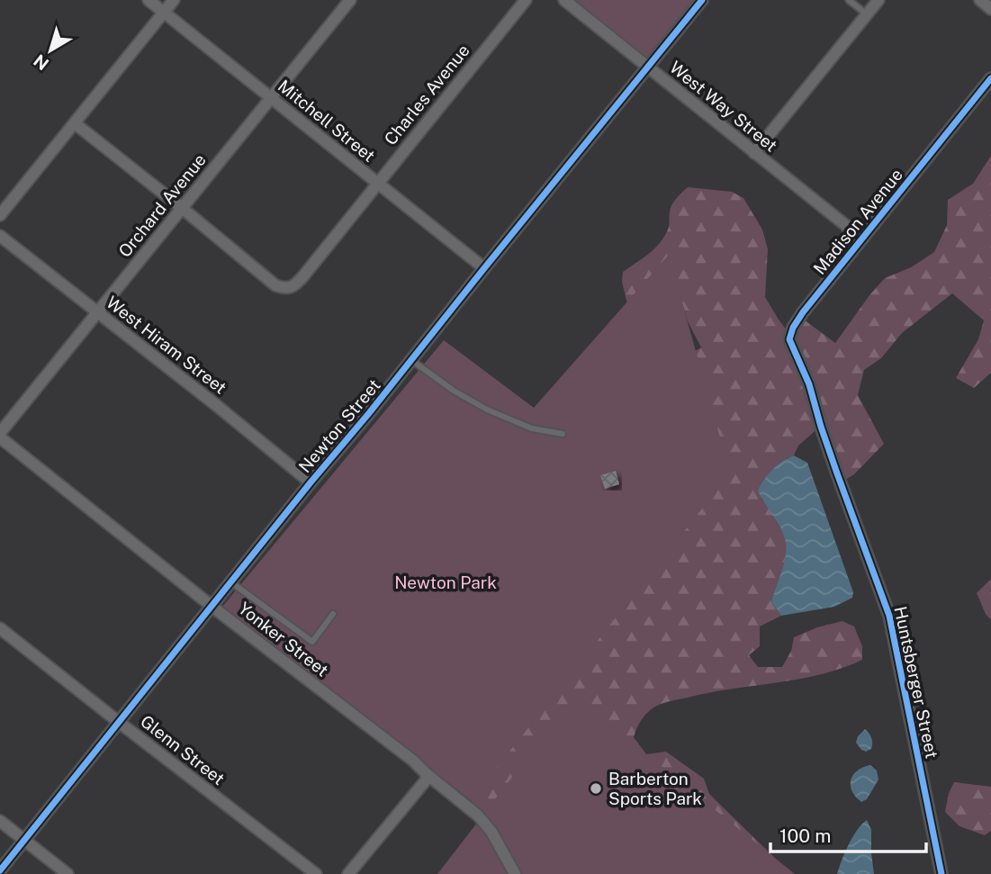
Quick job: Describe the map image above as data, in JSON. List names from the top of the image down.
{
  "streets": {
    "street": [
      "Charles Avenue",
      "West Way Street",
      "Mitchell Street",
      "Orchard Avenue",
      "Madison Avenue",
      "West Hiram Street",
      "Newton Street",
      "Yonker Street",
      "Huntsberger Street",
      "Glenn Street"
    ]
  },
  "crossings": [
    ["Charles Avenue", "Mitchell Street"],
    ["Charles Avenue", "Orchard Avenue"],
    ["West Way Street", "Madison Avenue"],
    ["West Way Street", "Newton Street"],
    ["Mitchell Street", "Orchard Avenue"],
    ["Mitchell Street", "Newton Street"],
    ["Orchard Avenue", "West Hiram Street"],
    ["Orchard Avenue", "Yonker Street"],
    ["Madison Avenue", "Huntsberger Street"],
    ["West Hiram Street", "Newton Street"],
    ["Newton Street", "Yonker Street"],
    ["Newton Street", "Glenn Street"]
  ],
  "parks": ["Newton Park"],
  "places": ["Barberton Sports Park"],
  "scale_bar": "100 m",
  "north": "bottom left"
}
